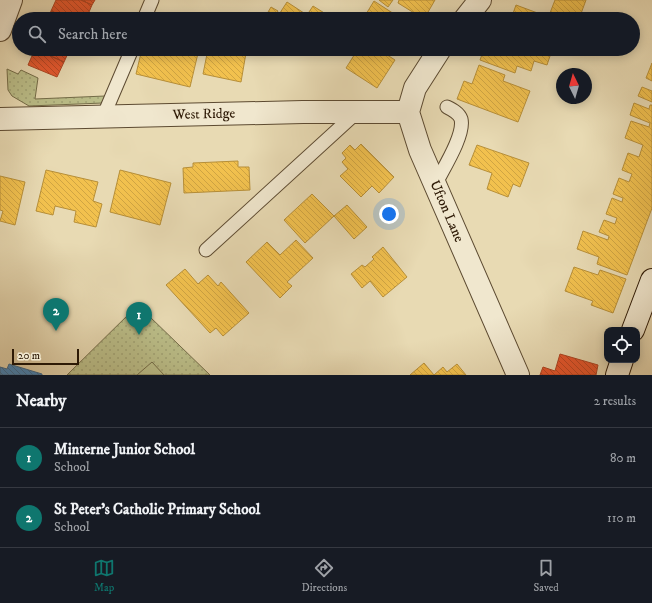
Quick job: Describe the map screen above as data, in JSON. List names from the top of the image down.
{
  "streets": {
    "street": ["West Ridge", "Ufton Lane"]
  },
  "crossings": [
    ["West Ridge", "Ufton Lane"]
  ],
  "scale_bar": "20 m",
  "north": "top",
  "page": {
    "search": "Search here",
    "pins": ["2", "1"],
    "scale": "20 m",
    "heading": ["Nearby", "2 results"],
    "list": [
      {
        "mark": "1",
        "name": "Minterne Junior School",
        "note": "School",
        "value": "80 m"
      },
      {
        "mark": "2",
        "name": "St Peter's Catholic Primary School",
        "note": "School",
        "value": "110 m"
      }
    ],
    "nav": ["Map", "Directions", "Saved"]
  }
}
